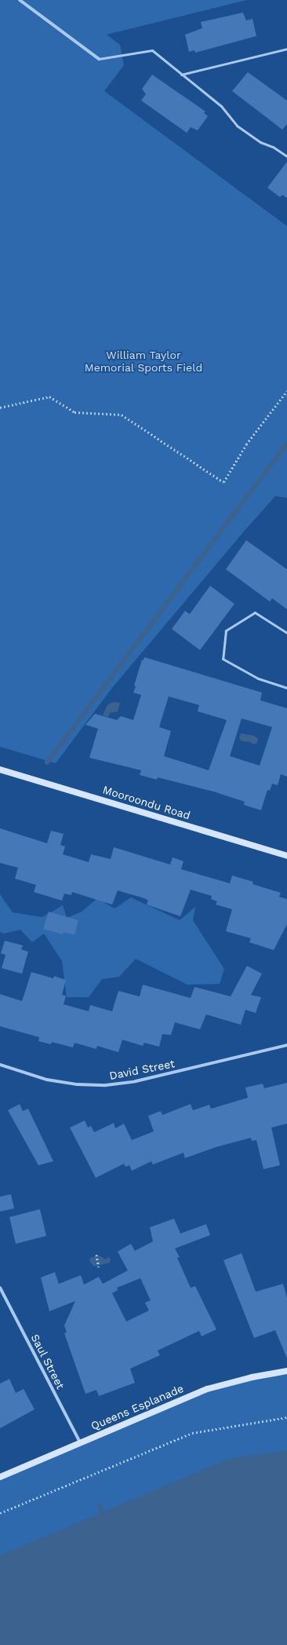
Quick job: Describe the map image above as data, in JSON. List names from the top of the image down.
{
  "streets": {
    "street": [
      "Mooroondu Road",
      "David Street",
      "Saul Street",
      "Queens Esplanade"
    ]
  },
  "crossings": [
    ["Saul Street", "Queens Esplanade"]
  ],
  "parks": ["William Taylor Memorial Sports Field"]
}
